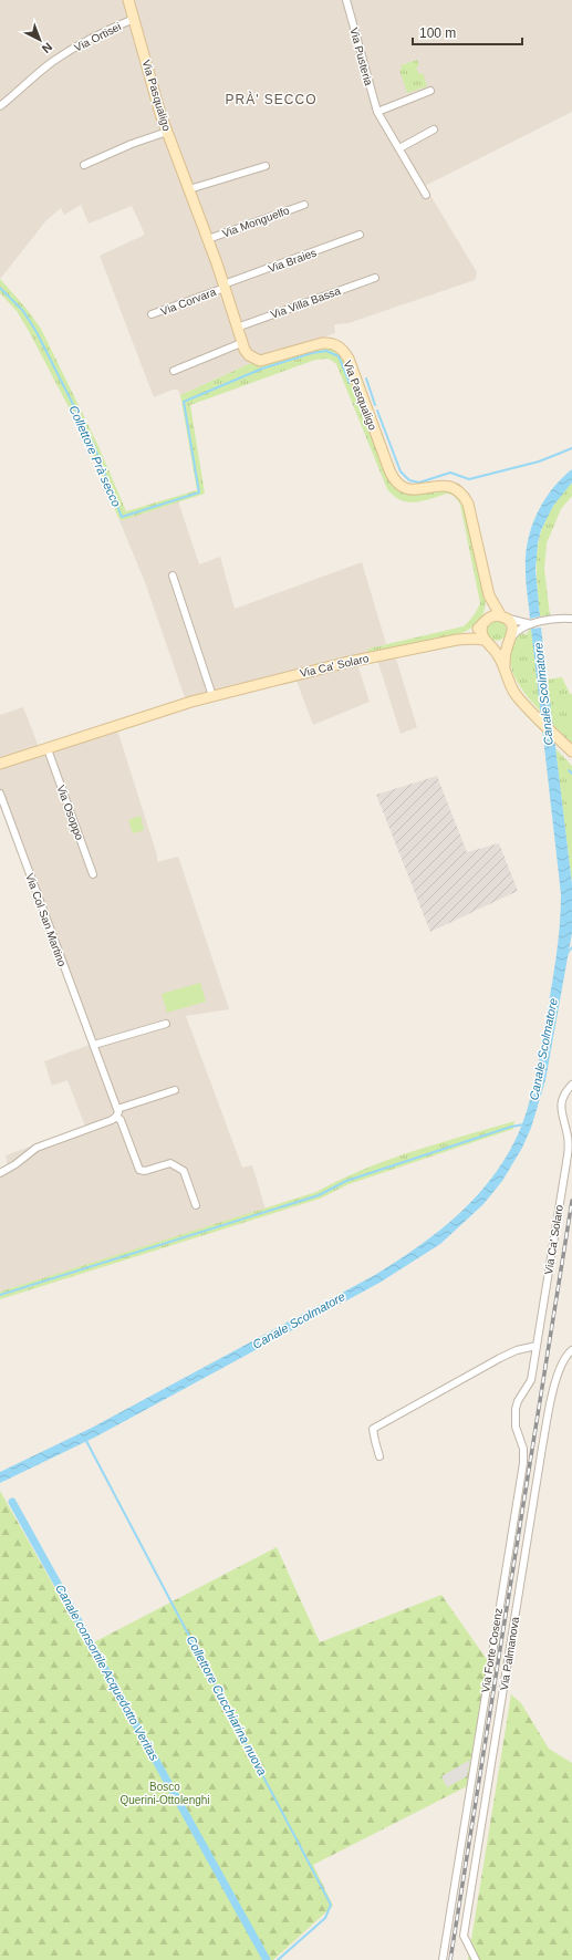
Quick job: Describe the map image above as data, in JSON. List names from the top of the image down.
{
  "streets": {
    "street": [
      "Via Ortisei",
      "Via Pusteria",
      "Via Pasqualigo",
      "Via Monguelfo",
      "Via Braies",
      "Via Corvara",
      "Via Villa Bassa",
      "Via Ca' Solaro",
      "Via Osoppo",
      "Via Col San Martino",
      "Via Forte Cosenz",
      "Via Palmanova"
    ]
  },
  "crossings": [
    ["Via Ortisei", "Via Pasqualigo"],
    ["Via Pasqualigo", "Via Monguelfo"],
    ["Via Pasqualigo", "Via Braies"],
    ["Via Pasqualigo", "Via Corvara"],
    ["Via Pasqualigo", "Via Villa Bassa"],
    ["Via Pasqualigo", "Via Ca' Solaro"],
    ["Via Braies", "Via Corvara"],
    ["Via Ca' Solaro", "Via Osoppo"],
    ["Via Ca' Solaro", "Via Forte Cosenz"]
  ],
  "districts": ["PRÀ' SECCO"],
  "water": [
    "Collettore Prà secco",
    "Canale Scolmatore",
    "Canale consortile Acquedotto Veritas",
    "Collettore Cucchiarina nuova"
  ],
  "parks": ["Bosco Querini-Ottolenghi"],
  "scale_bar": "100 m",
  "north": "bottom right"
}
